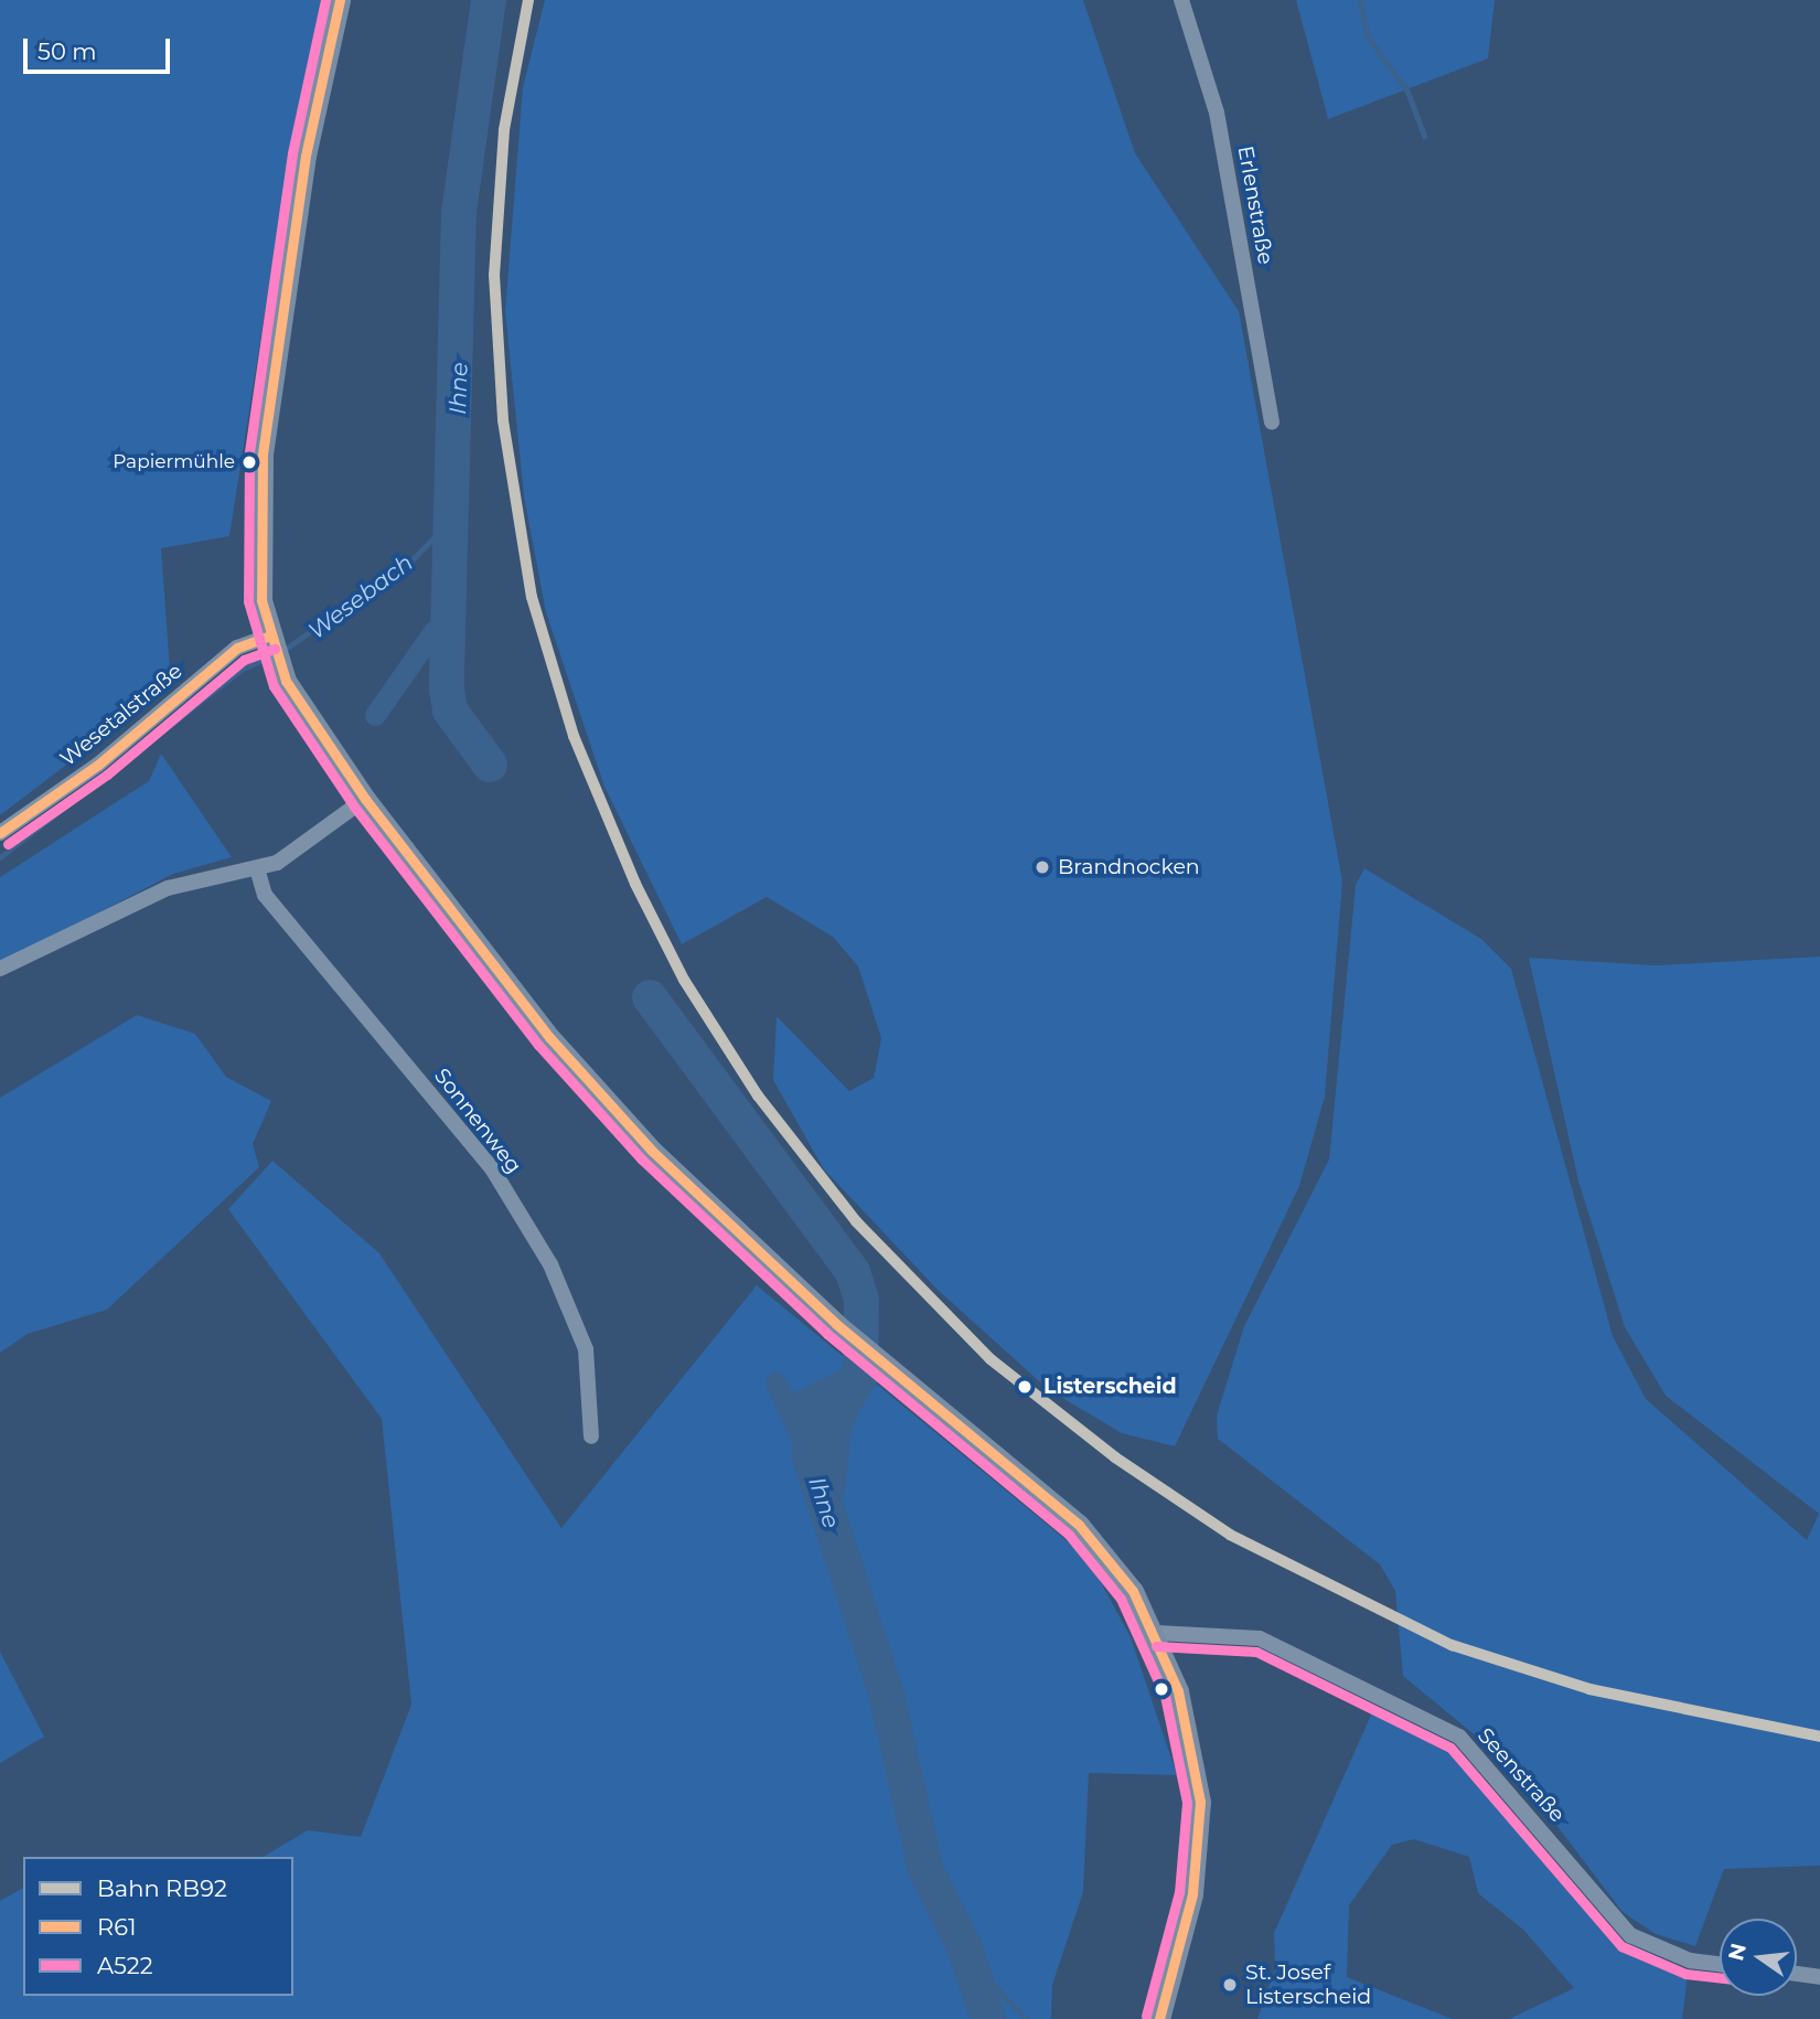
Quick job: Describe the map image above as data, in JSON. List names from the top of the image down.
{
  "streets": {
    "street": [
      "Erlenstraße",
      "Wesetalstraße",
      "Sonnenweg",
      "Seenstraße"
    ]
  },
  "water": ["Ihne", "Wesebach"],
  "places": [
    "Papiermühle",
    "Brandnocken",
    "Listerscheid",
    "St. Josef Listerscheid"
  ],
  "lines": ["rail line RB92", "transit line R61", "transit line A522"],
  "legend": ["Bahn RB92", "R61", "A522"],
  "scale_bar": "50 m",
  "north": "left"
}
